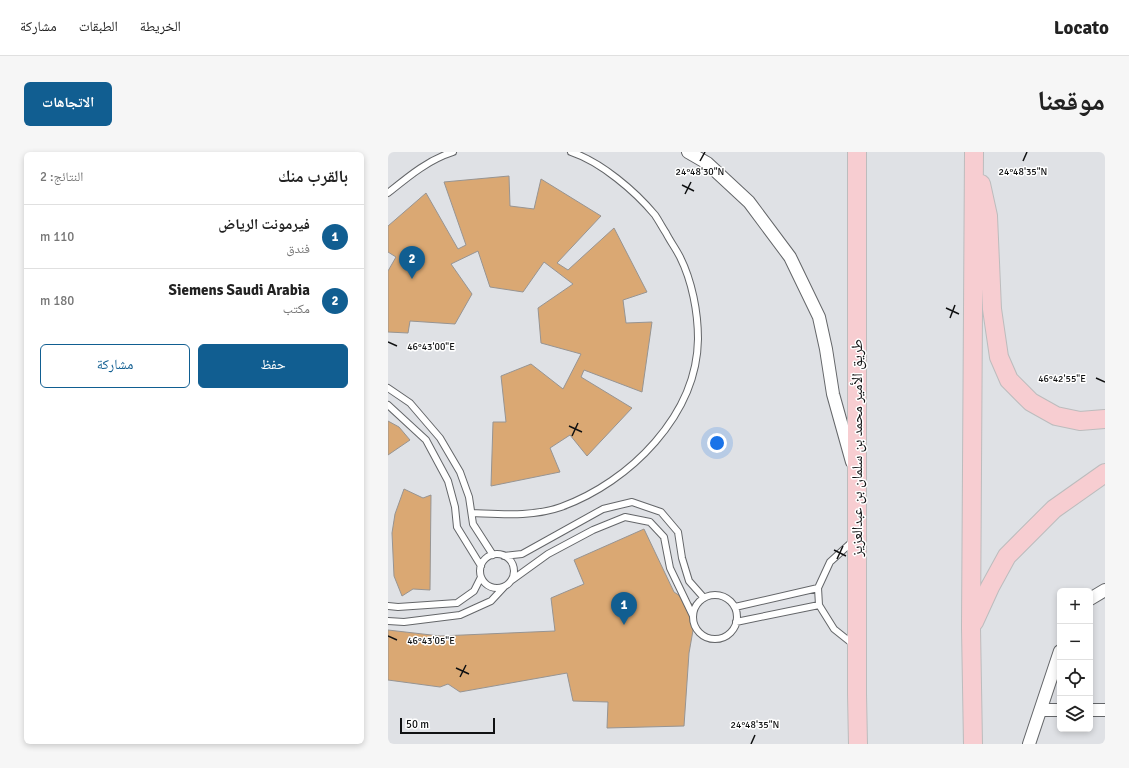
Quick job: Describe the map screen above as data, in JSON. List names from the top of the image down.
{
  "streets": {
    "main road": ["طريق الأمير محمد بن سلمان بن عبدالعزيز"]
  },
  "scale_bar": "50 m",
  "page": {
    "header": "Locato",
    "nav": ["الخريطة", "الطبقات", "مشاركة"],
    "title": "موقعنا",
    "buttons": [
      "الاتجاهات",
      ["حفظ", "مشاركة"]
    ],
    "heading": ["بالقرب منك", "النتائج: 2"],
    "list": [
      {
        "mark": "1",
        "name": "فيرمونت الرياض",
        "note": "فندق",
        "value": "110 m"
      },
      {
        "mark": "2",
        "name": "Siemens Saudi Arabia",
        "note": "مكتب",
        "value": "180 m"
      }
    ],
    "pins": ["2", "1"],
    "map_buttons": ["+", "−"],
    "scale": "50 m"
  },
  "coordinates": [
    "24°48'30\"N",
    "24°48'35\"N",
    "46°43'00\"E",
    "46°42'55\"E",
    "46°43'05\"E"
  ]
}
